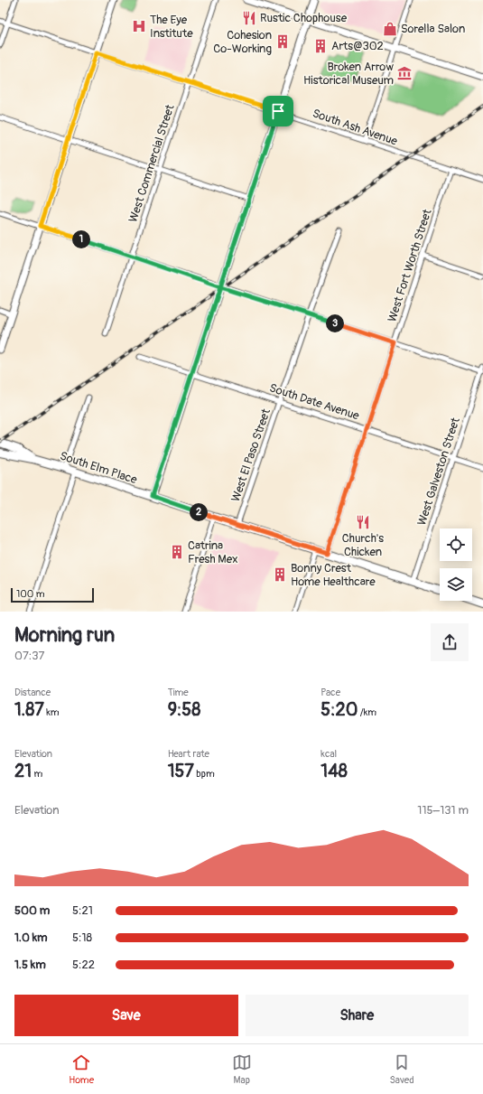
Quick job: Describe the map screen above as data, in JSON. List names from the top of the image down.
{
  "streets": {
    "main road": ["South Elm Place"],
    "street": [
      "South Ash Avenue",
      "West Commercial Street",
      "West Fort Worth Street",
      "South Date Avenue",
      "West El Paso Street",
      "West Galveston Street"
    ]
  },
  "crossings": [
    ["South Ash Avenue", "West Commercial Street"],
    ["South Ash Avenue", "West Fort Worth Street"],
    ["West Fort Worth Street", "South Date Avenue"],
    ["West Fort Worth Street", "South Elm Place"],
    ["South Date Avenue", "West El Paso Street"],
    ["South Date Avenue", "West Galveston Street"],
    ["West El Paso Street", "South Elm Place"],
    ["South Elm Place", "West Galveston Street"]
  ],
  "places": {
    "restaurant": ["Rustic Chophouse", "Church's Chicken"],
    "hospital": ["The Eye Institute"],
    "shop": ["Sorella Salon"],
    "building": [
      "Cohesion Co-Working",
      "Arts@302",
      "Catrina Fresh Mex",
      "Bonny Crest Home Healthcare"
    ],
    "museum": ["Broken Arrow Historical Museum"]
  },
  "scale_bar": "100 m",
  "page": {
    "pins": ["1", "3", "2"],
    "scale": "100 m",
    "heading": ["Morning run", "07:37"],
    "stats": [
      ["Distance", "1.87 km"],
      ["Time", "9:58"],
      ["Pace", "5:20 /km"],
      ["Elevation", "21 m"],
      ["Heart rate", "157 bpm"],
      ["kcal", "148"]
    ],
    "chart": ["Elevation", "115–131 m"],
    "list": [
      {
        "name": "500 m",
        "note": "5:21"
      },
      {
        "name": "1.0 km",
        "note": "5:18"
      },
      {
        "name": "1.5 km",
        "note": "5:22"
      }
    ],
    "buttons": ["Save", "Share"],
    "tabs": ["Home", "Map", "Saved"]
  }
}
